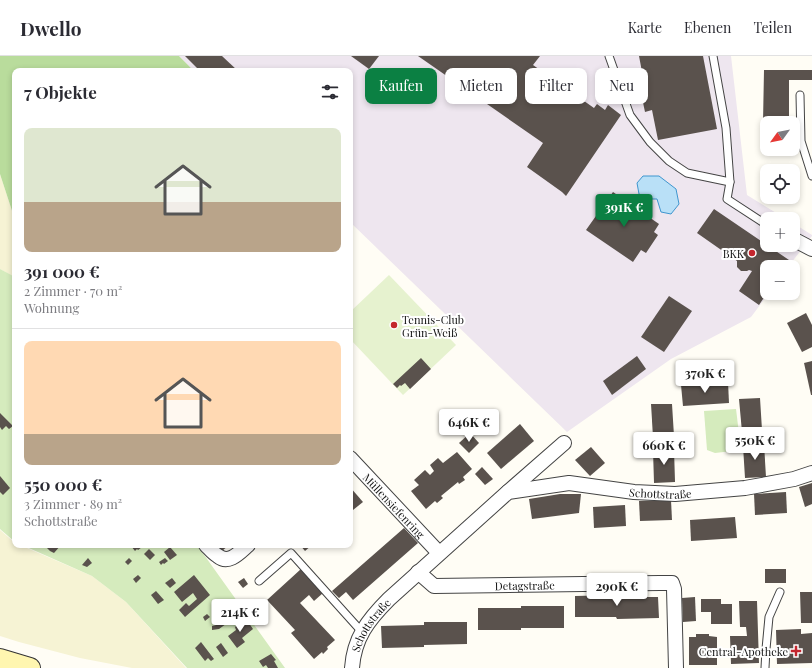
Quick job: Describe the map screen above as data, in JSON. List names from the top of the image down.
{
  "streets": {
    "street": ["Schottstraße", "Müllensiefenring", "Detagstraße"]
  },
  "crossings": [
    ["Schottstraße", "Müllensiefenring"],
    ["Schottstraße", "Detagstraße"]
  ],
  "places": {
    "other": ["BKK", "Tennis-Club Grün-Weiß"],
    "health": ["Central-Apotheke"]
  },
  "north": "bottom left",
  "page": {
    "header": "Dwello",
    "nav": ["Karte", "Ebenen", "Teilen"],
    "chip": [
      "Kaufen",
      "Mieten",
      "Filter",
      "Neu"
    ],
    "heading": "7 Objekte",
    "map_buttons": ["+", "−"],
    "list": [
      {
        "name": "391 000 €",
        "note": "2 Zimmer · 70 m² · Wohnung"
      },
      {
        "name": "550 000 €",
        "note": "3 Zimmer · 89 m² · Schottstraße"
      }
    ],
    "price": [
      "391K €",
      "370K €",
      "646K €",
      "550K €",
      "660K €",
      "290K €",
      "214K €"
    ]
  }
}
